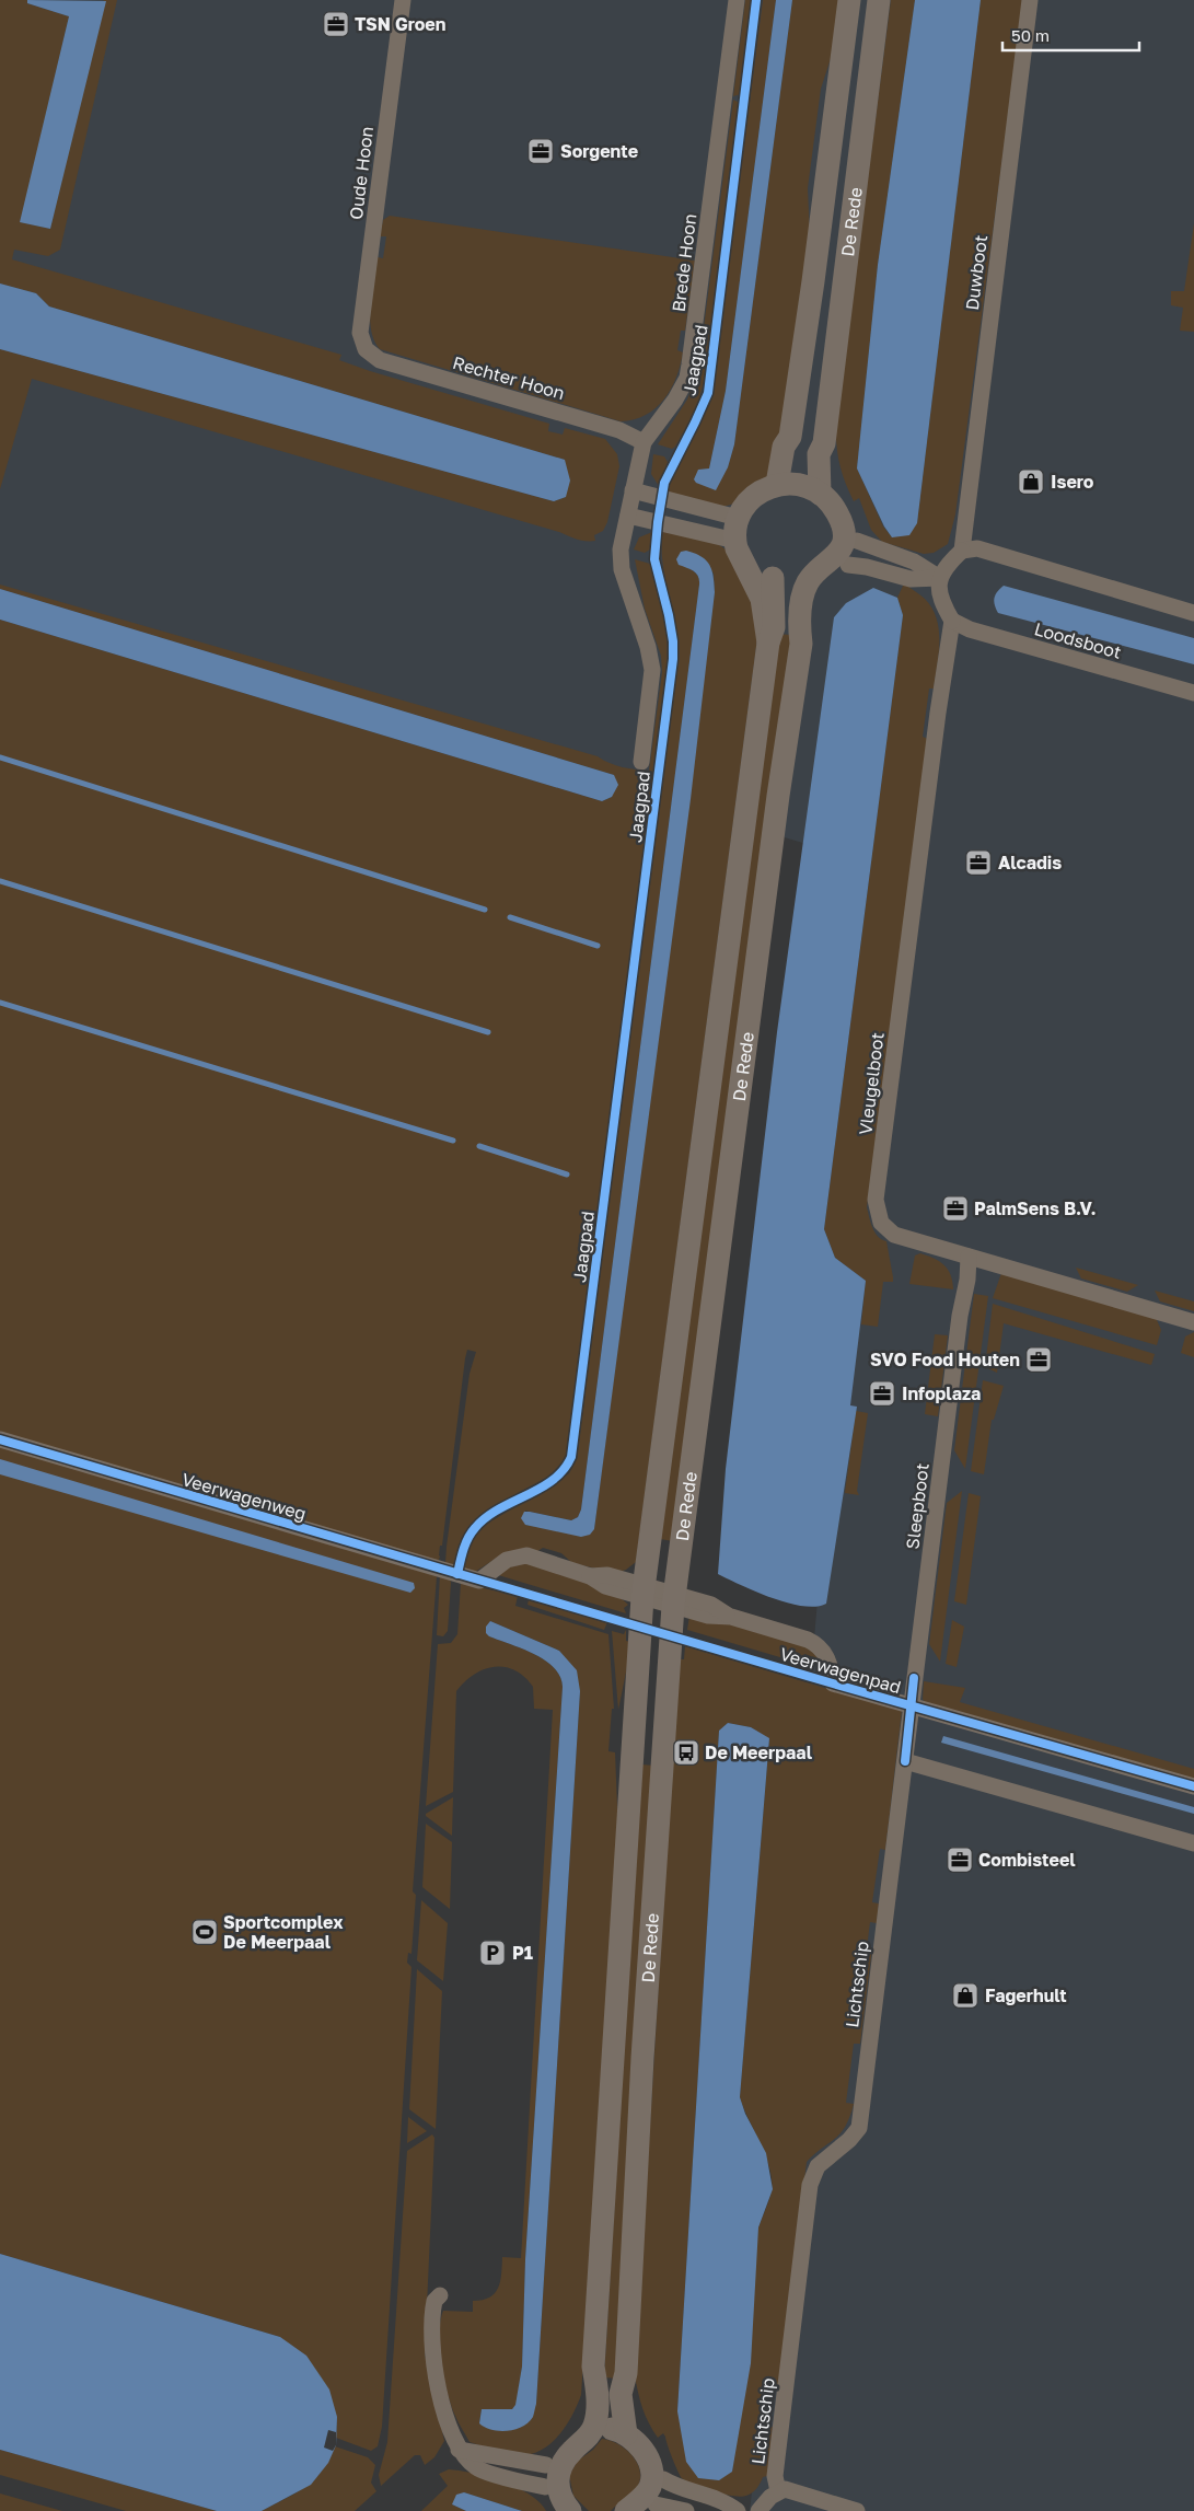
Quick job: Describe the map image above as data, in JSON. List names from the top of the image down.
{
  "streets": {
    "main road": ["De Rede"],
    "street": [
      "Oude Hoon",
      "Brede Hoon",
      "Duwboot",
      "Rechter Hoon",
      "Loodsboot",
      "Vleugelboot",
      "Veerwagenweg",
      "Sleepboot",
      "Veerwagenpad",
      "Lichtschip"
    ],
    "cycle path": ["Jaagpad"]
  },
  "crossings": [
    ["Oude Hoon", "Rechter Hoon"],
    ["De Rede", "Veerwagenweg"],
    ["De Rede", "Veerwagenpad"],
    ["Brede Hoon", "Rechter Hoon"],
    ["Loodsboot", "Vleugelboot"],
    ["Vleugelboot", "Sleepboot"],
    ["Veerwagenweg", "Veerwagenpad"],
    ["Sleepboot", "Veerwagenpad"],
    ["Sleepboot", "Lichtschip"]
  ],
  "places": {
    "office": [
      "TSN Groen",
      "Sorgente",
      "Alcadis",
      "PalmSens B.V.",
      "SVO Food Houten",
      "Infoplaza",
      "Combisteel"
    ],
    "shop": ["Isero", "Fagerhult"],
    "bus stop": ["De Meerpaal"],
    "sports": ["Sportcomplex De Meerpaal"],
    "parking": ["P1"]
  },
  "scale_bar": "50 m"
}
